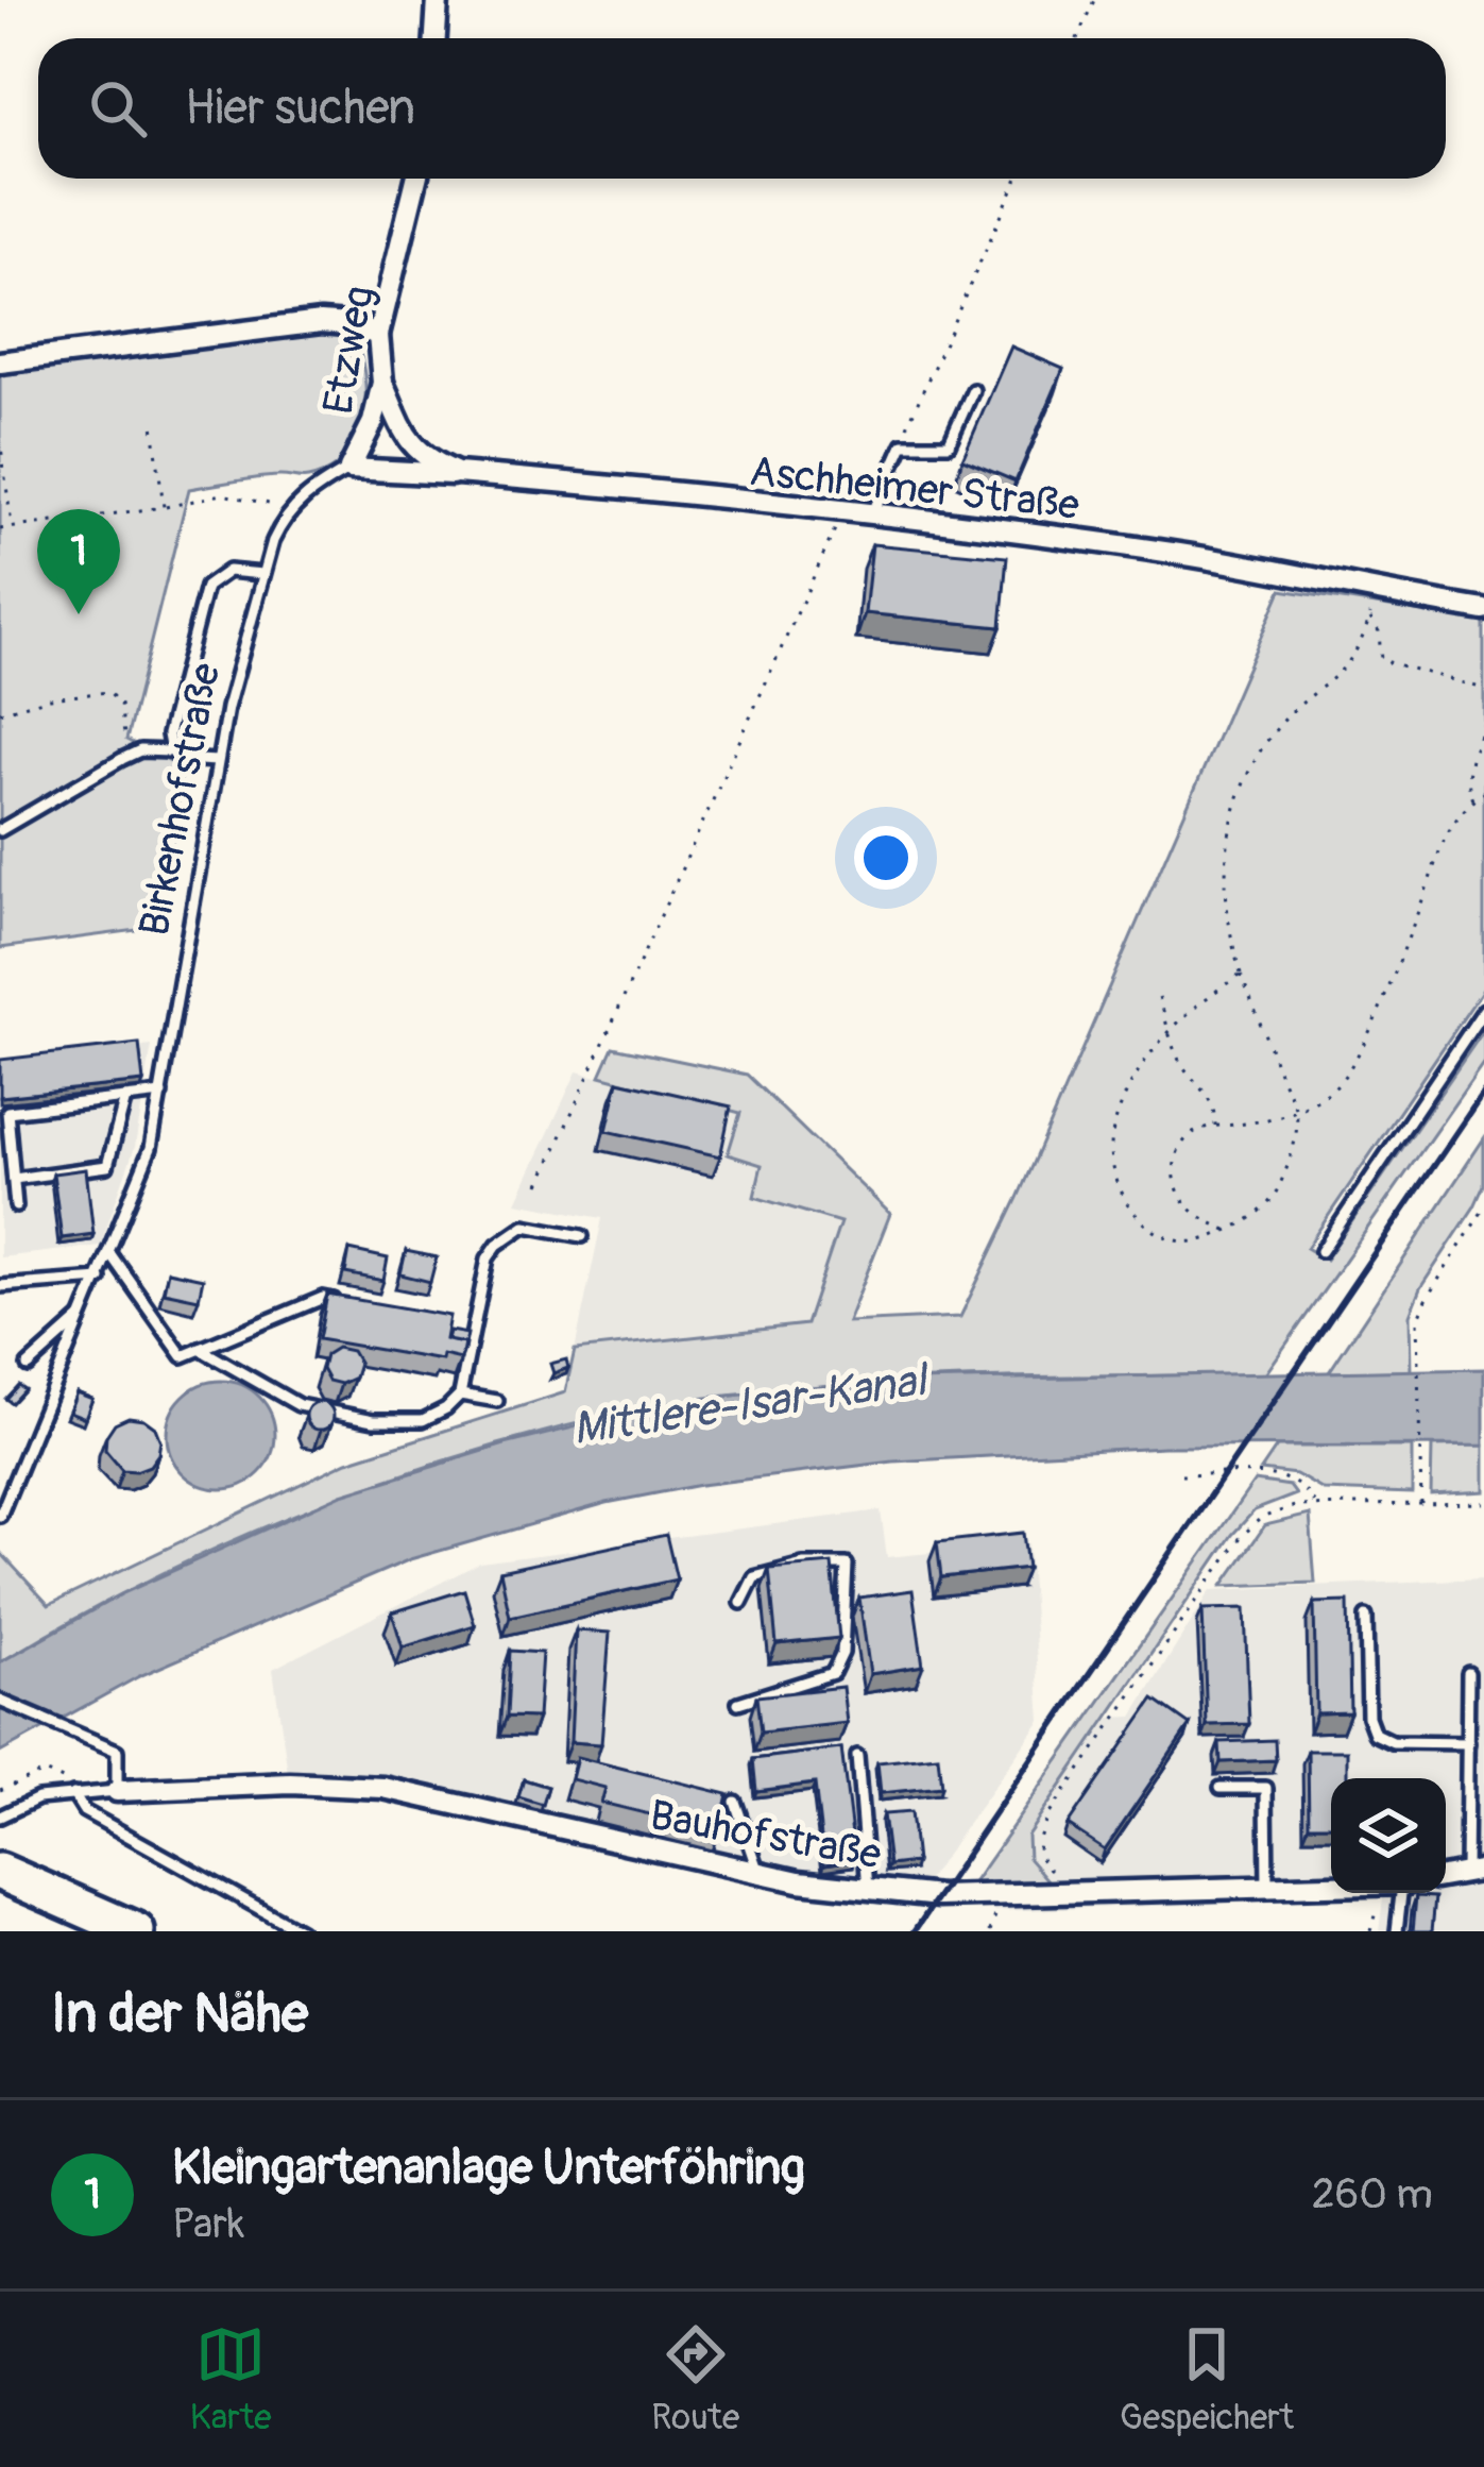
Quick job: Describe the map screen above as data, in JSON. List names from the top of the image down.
{
  "streets": {
    "street": ["Etzweg", "Aschheimer Straße", "Bauhofstraße"],
    "lane": ["Birkenhofstraße"]
  },
  "crossings": [
    ["Etzweg", "Birkenhofstraße"]
  ],
  "water": ["Mittlere-Isar-Kanal"],
  "page": {
    "search": "Hier suchen",
    "pins": "1",
    "heading": "In der Nähe",
    "list": [
      {
        "mark": "1",
        "name": "Kleingartenanlage Unterföhring",
        "note": "Park",
        "value": "260 m"
      }
    ],
    "nav": ["Karte", "Route", "Gespeichert"]
  }
}
